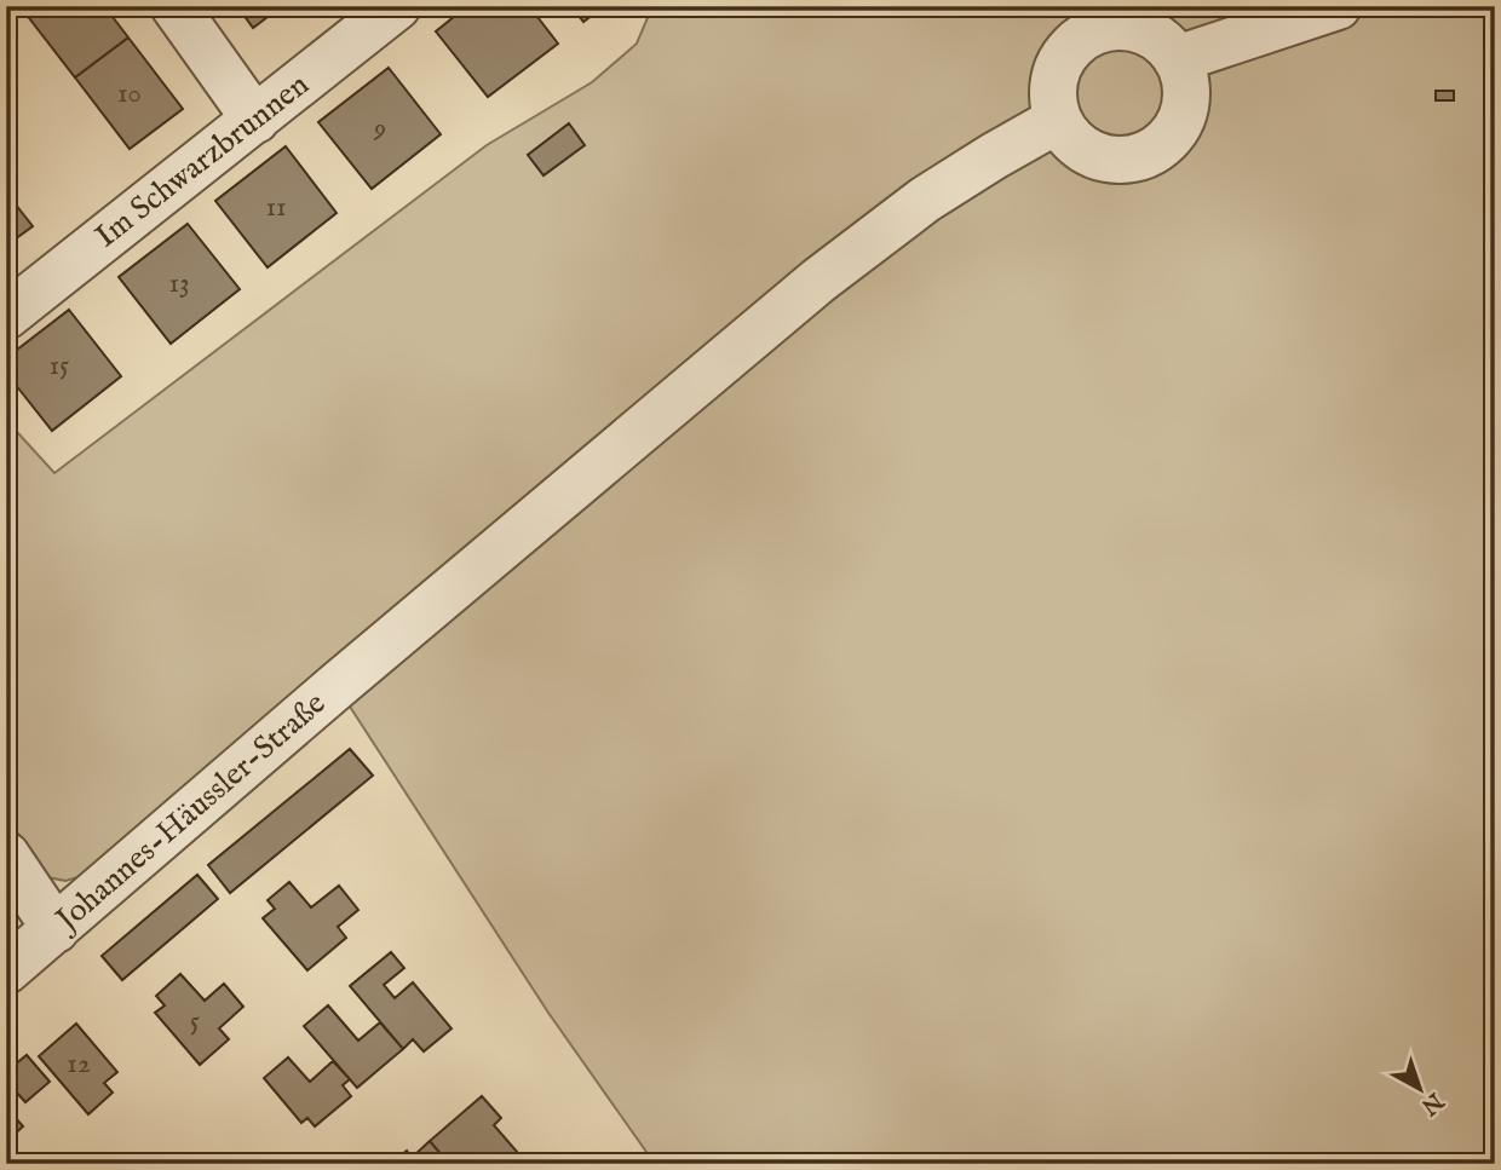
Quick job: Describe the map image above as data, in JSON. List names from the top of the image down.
{
  "streets": {
    "street": ["Im Schwarzbrunnen", "Johannes-Häussler-Straße"]
  },
  "house_numbers": [
    "10",
    "9",
    "11",
    "13",
    "15",
    "5",
    "12"
  ],
  "north": "bottom right"
}
